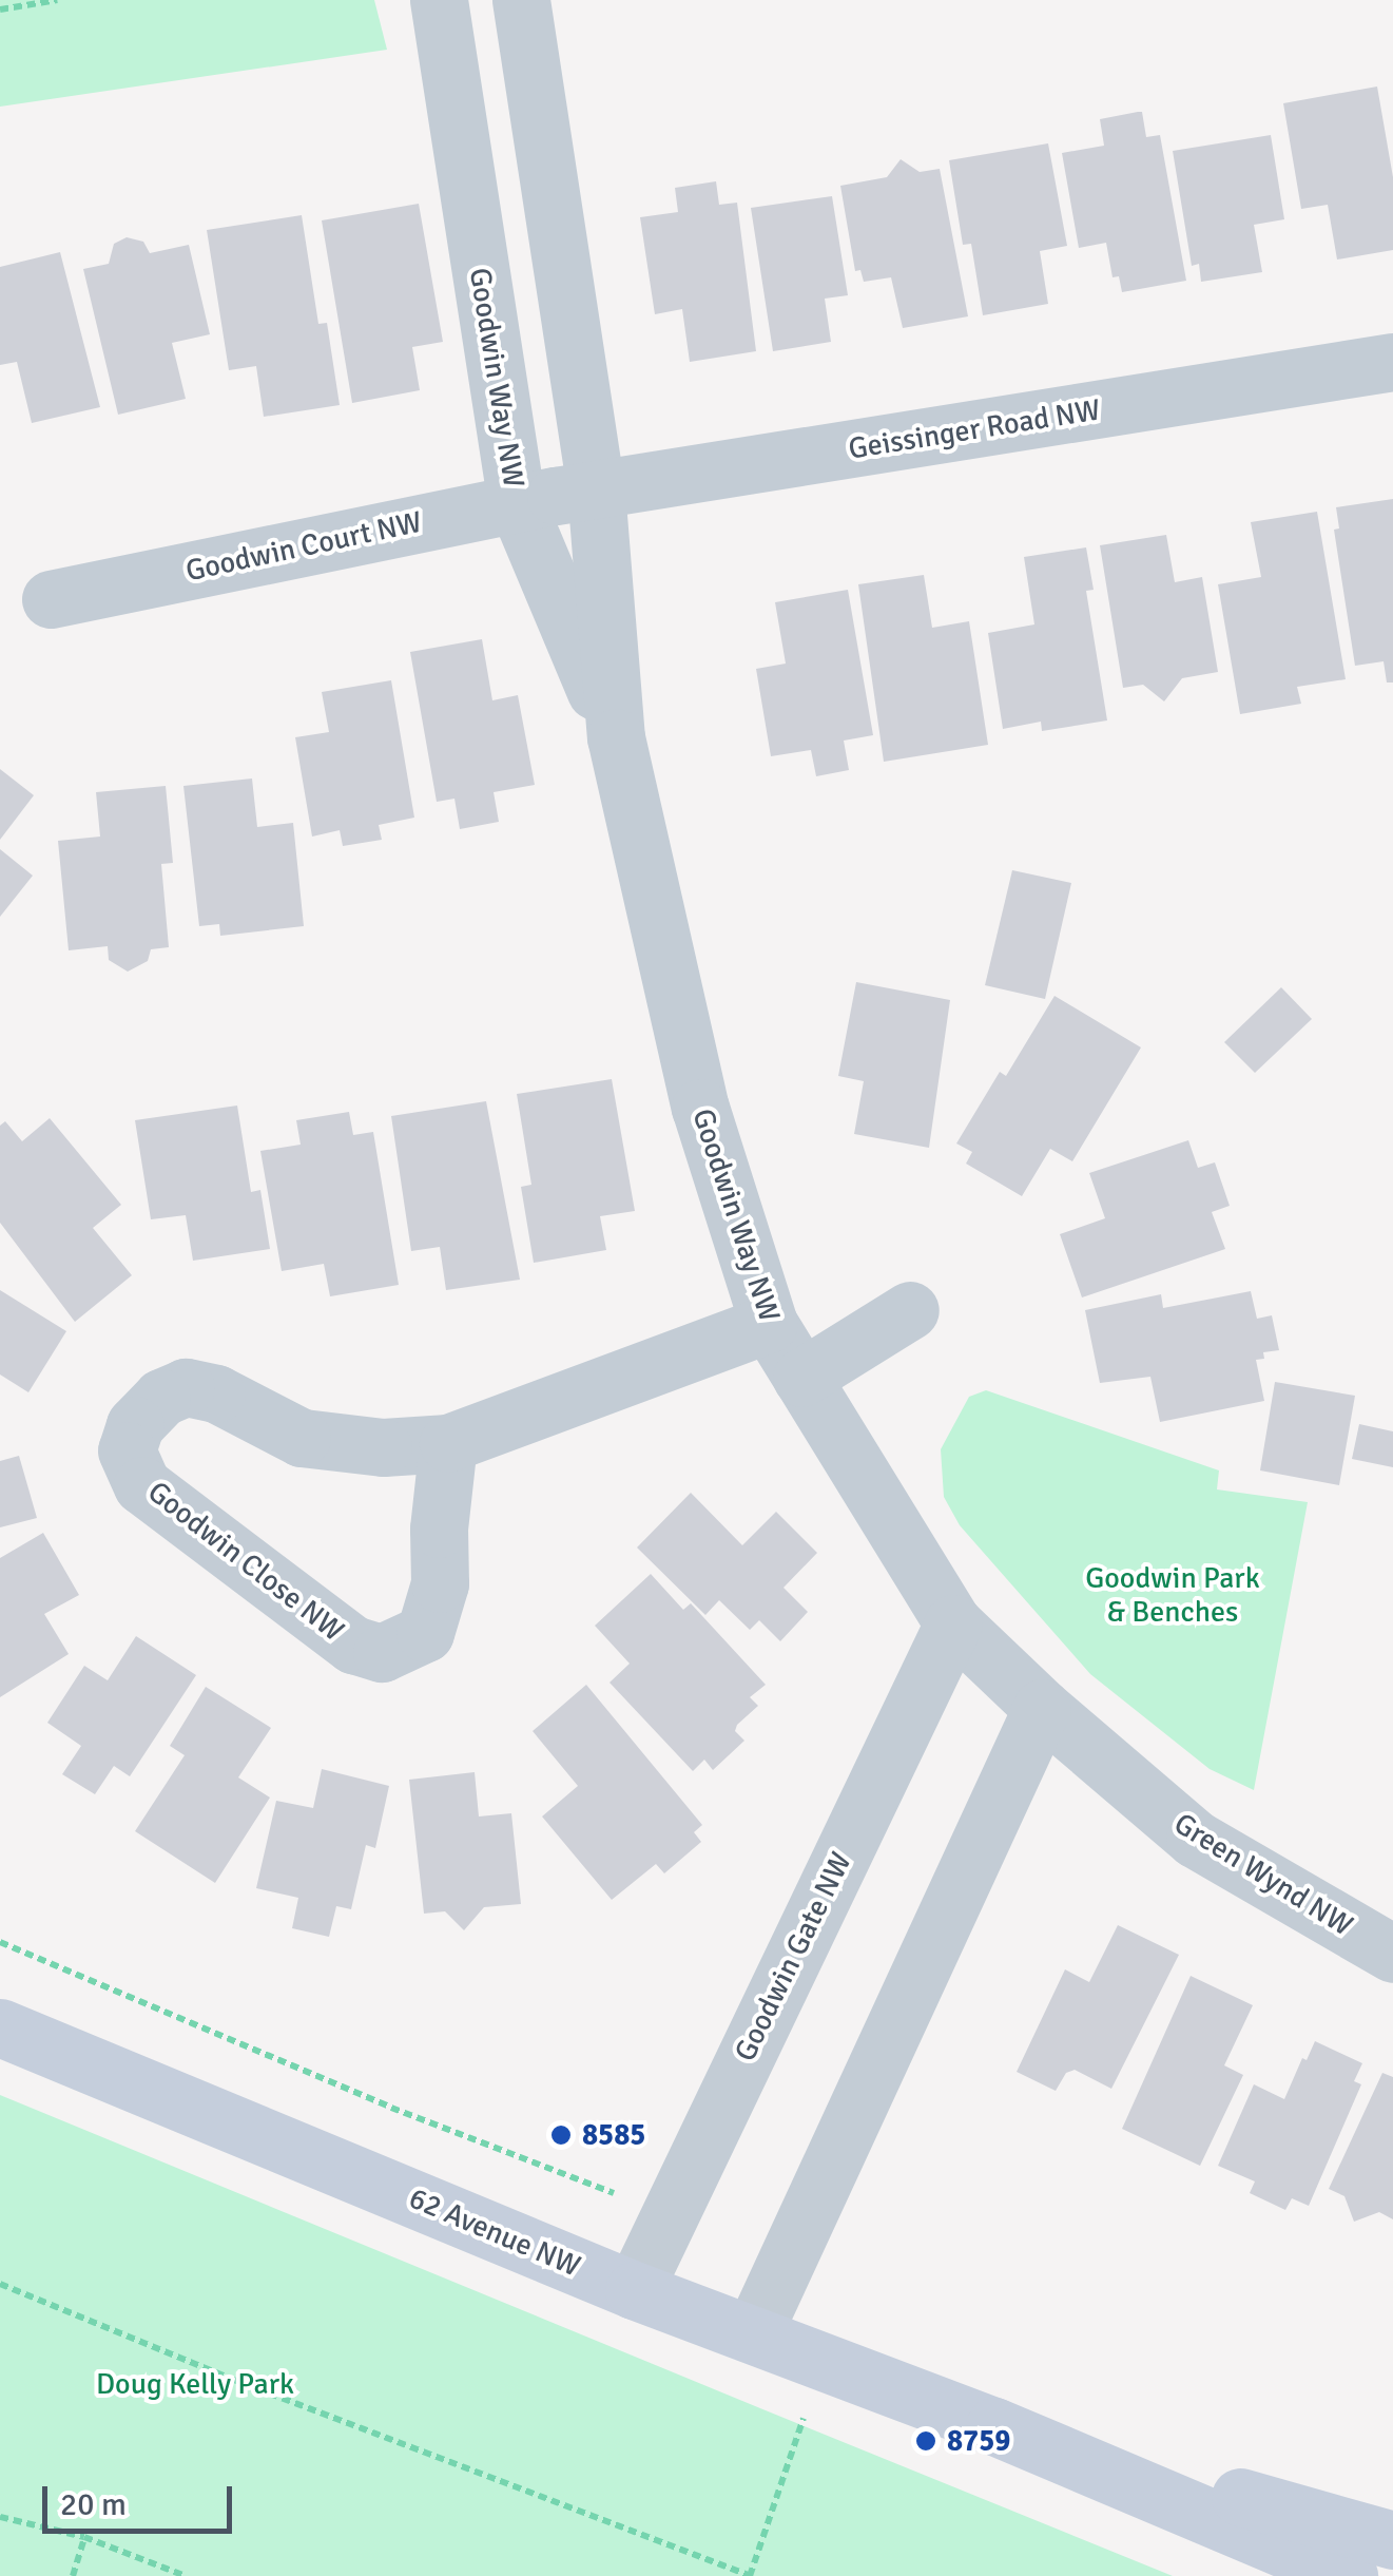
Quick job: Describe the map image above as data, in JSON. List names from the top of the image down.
{
  "streets": {
    "main road": ["62 Avenue NW"],
    "street": [
      "Goodwin Way NW",
      "Geissinger Road NW",
      "Goodwin Court NW",
      "Goodwin Close NW",
      "Green Wynd NW",
      "Goodwin Gate NW"
    ]
  },
  "crossings": [
    ["Goodwin Way NW", "Geissinger Road NW"],
    ["Goodwin Way NW", "Goodwin Court NW"],
    ["Goodwin Way NW", "Goodwin Close NW"],
    ["Goodwin Way NW", "Green Wynd NW"],
    ["Goodwin Way NW", "Goodwin Gate NW"],
    ["Geissinger Road NW", "Goodwin Court NW"],
    ["Goodwin Gate NW", "62 Avenue NW"]
  ],
  "parks": ["Goodwin Park & Benches", "Doug Kelly Park"],
  "places": ["8585", "8759"],
  "scale_bar": "20 m"
}
